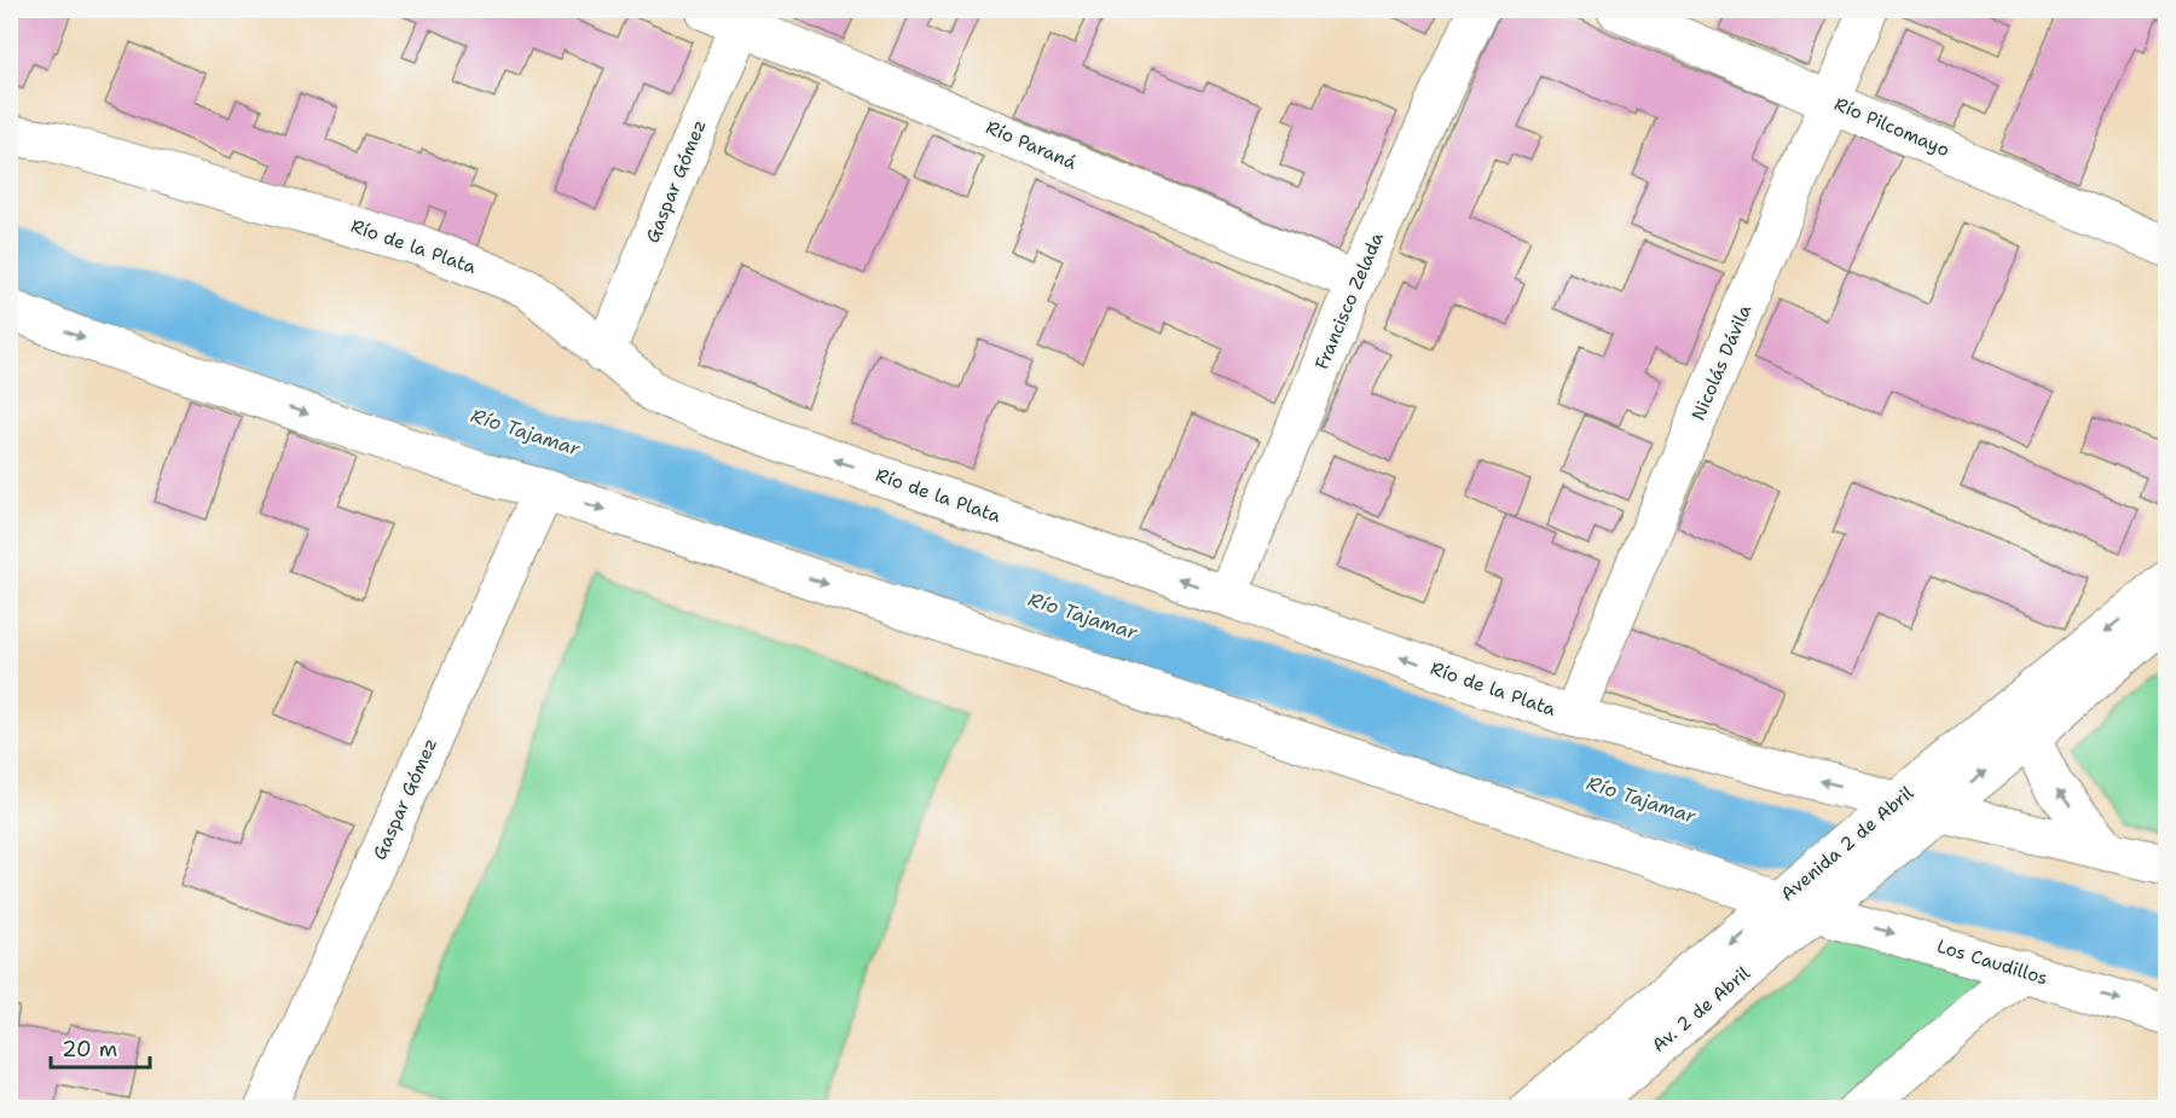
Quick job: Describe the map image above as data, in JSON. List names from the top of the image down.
{
  "streets": {
    "street": [
      "Río Pilcomayo",
      "Río Paraná",
      "Gaspar Gómez",
      "Río de la Plata",
      "Francisco Zelada",
      "Nicolás Dávila",
      "Avenida 2 de Abril",
      "Los Caudillos",
      "Av. 2 de Abril"
    ]
  },
  "crossings": [
    ["Río Pilcomayo", "Nicolás Dávila"],
    ["Río Paraná", "Gaspar Gómez"],
    ["Río Paraná", "Francisco Zelada"],
    ["Gaspar Gómez", "Río de la Plata"],
    ["Gaspar Gómez", "Los Caudillos"],
    ["Río de la Plata", "Francisco Zelada"],
    ["Río de la Plata", "Nicolás Dávila"],
    ["Río de la Plata", "Avenida 2 de Abril"],
    ["Avenida 2 de Abril", "Los Caudillos"],
    ["Avenida 2 de Abril", "Av. 2 de Abril"],
    ["Los Caudillos", "Av. 2 de Abril"]
  ],
  "one_way": ["Río de la Plata", "Los Caudillos"],
  "water": ["Río Tajamar"],
  "scale_bar": "20 m"
}
